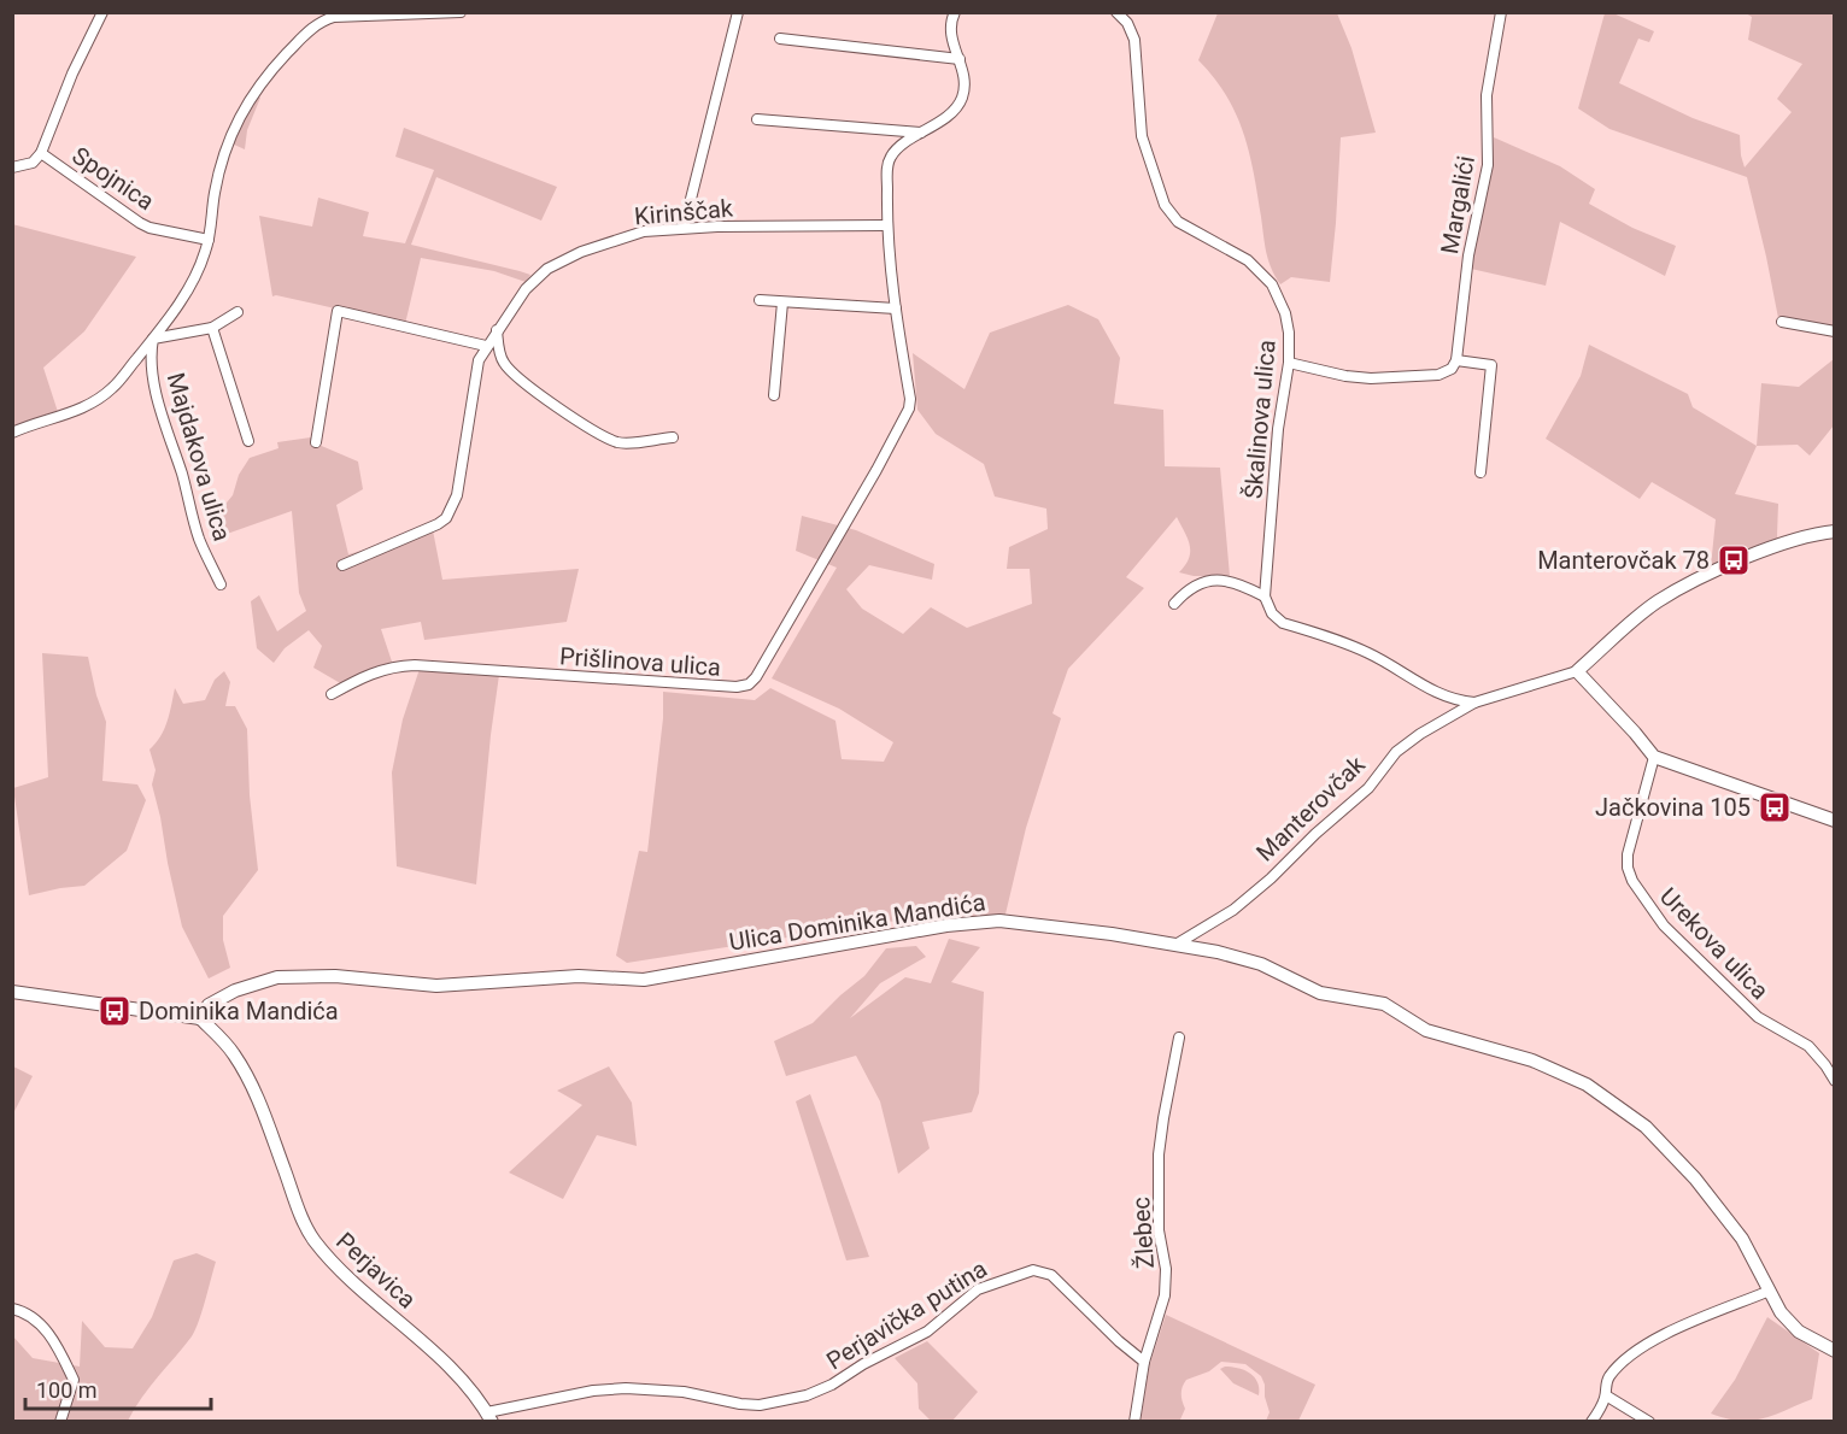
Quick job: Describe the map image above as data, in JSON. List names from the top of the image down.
{
  "streets": {
    "street": [
      "Spojnica",
      "Margalići",
      "Kirinščak",
      "Škalinova ulica",
      "Majdakova ulica",
      "Prišlinova ulica",
      "Manterovčak",
      "Ulica Dominika Mandića",
      "Urekova ulica",
      "Žlebec",
      "Perjavica",
      "Perjavička putina"
    ]
  },
  "crossings": [
    ["Spojnica", "Majdakova ulica"],
    ["Kirinščak", "Prišlinova ulica"],
    ["Manterovčak", "Ulica Dominika Mandića"],
    ["Ulica Dominika Mandića", "Perjavica"],
    ["Žlebec", "Perjavička putina"],
    ["Perjavica", "Perjavička putina"]
  ],
  "places": {
    "bus stop": ["Manterovčak 78", "Jačkovina 105", "Dominika Mandića"]
  },
  "scale_bar": "100 m"
}
